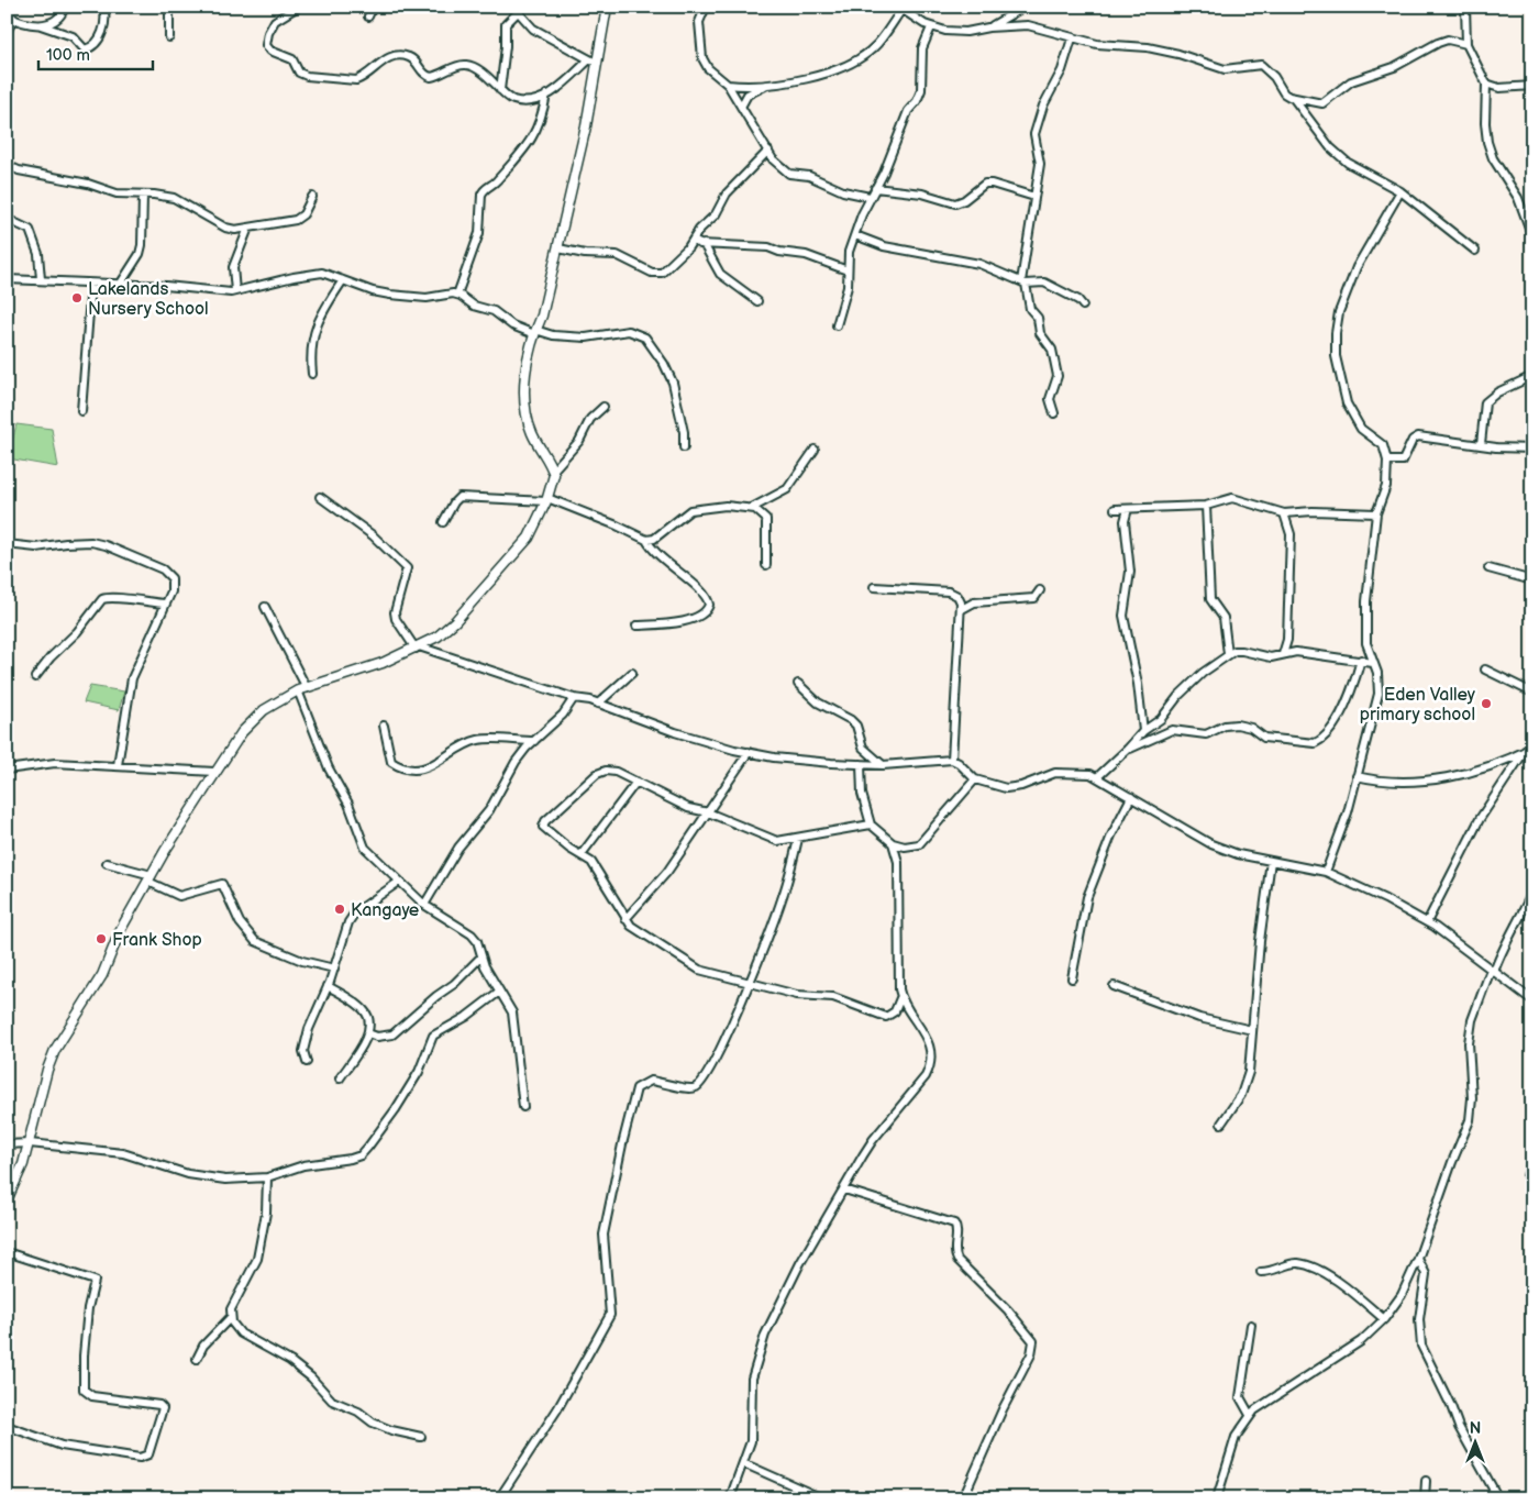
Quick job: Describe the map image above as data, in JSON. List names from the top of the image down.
{
  "places": [
    "Lakelands Nursery School",
    "Eden Valley primary school",
    "Kangaye",
    "Frank Shop"
  ],
  "scale_bar": "100 m",
  "north": "top"
}
